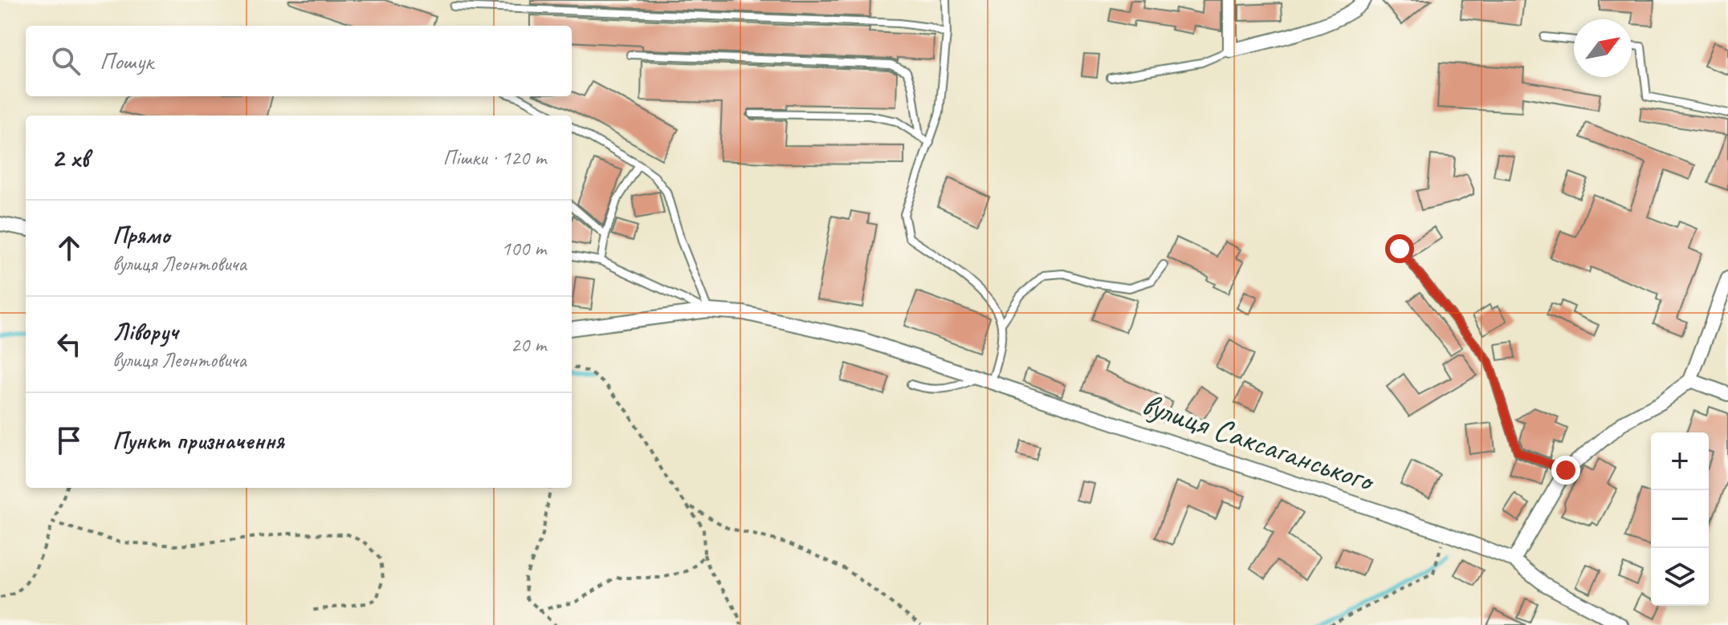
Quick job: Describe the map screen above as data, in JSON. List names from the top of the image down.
{
  "streets": {
    "street": ["вулиця Саксаганського"]
  },
  "north": "top right",
  "page": {
    "search": "Пошук",
    "heading": ["2 хв", "Пішки · 120 m"],
    "list": [
      ["Прямо", "вулиця Леонтовича", "100 m"],
      ["Ліворуч", "вулиця Леонтовича", "20 m"],
      "Пункт призначення"
    ],
    "map_buttons": ["+", "−"]
  }
}
